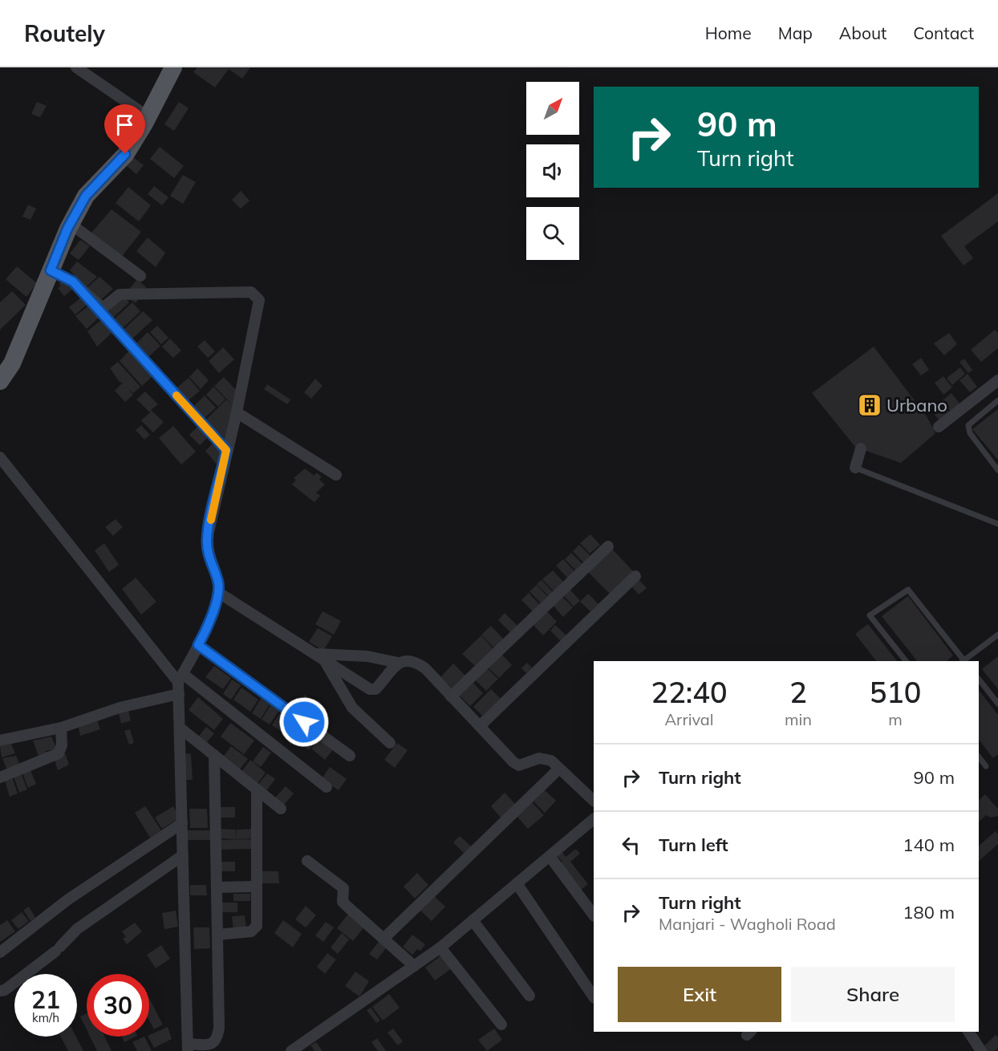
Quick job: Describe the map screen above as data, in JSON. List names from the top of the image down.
{
  "places": {
    "building": ["Urbano"]
  },
  "north": "top right",
  "page": {
    "header": "Routely",
    "nav": [
      "Home",
      "Map",
      "About",
      "Contact"
    ],
    "turn": ["90 m", "Turn right"],
    "eta": [
      "22:40",
      "Arrival",
      "2",
      "min",
      "510",
      "m"
    ],
    "list": [
      {
        "name": "Turn right",
        "value": "90 m"
      },
      {
        "name": "Turn left",
        "value": "140 m"
      },
      {
        "name": "Turn right",
        "note": "Manjari - Wagholi Road",
        "value": "180 m"
      }
    ],
    "buttons": ["Exit", "Share"],
    "speed": "21 km/h",
    "limit": "30"
  }
}
